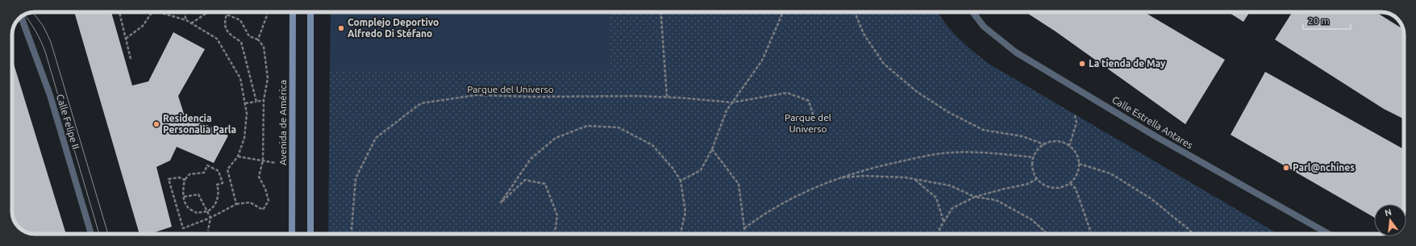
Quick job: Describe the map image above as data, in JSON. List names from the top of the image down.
{
  "streets": {
    "main road": ["Avenida de América"],
    "street": ["Calle Felipe II", "Calle Estrella Antares"],
    "path": ["Parque del Universo"]
  },
  "parks": ["Parque del Universo"],
  "places": [
    "Complejo Deportivo Alfredo Di Stéfano",
    "La tienda de May",
    "Residencia Personalia Parla",
    "Parl@nchines"
  ],
  "scale_bar": "20 m",
  "north": "top"
}
